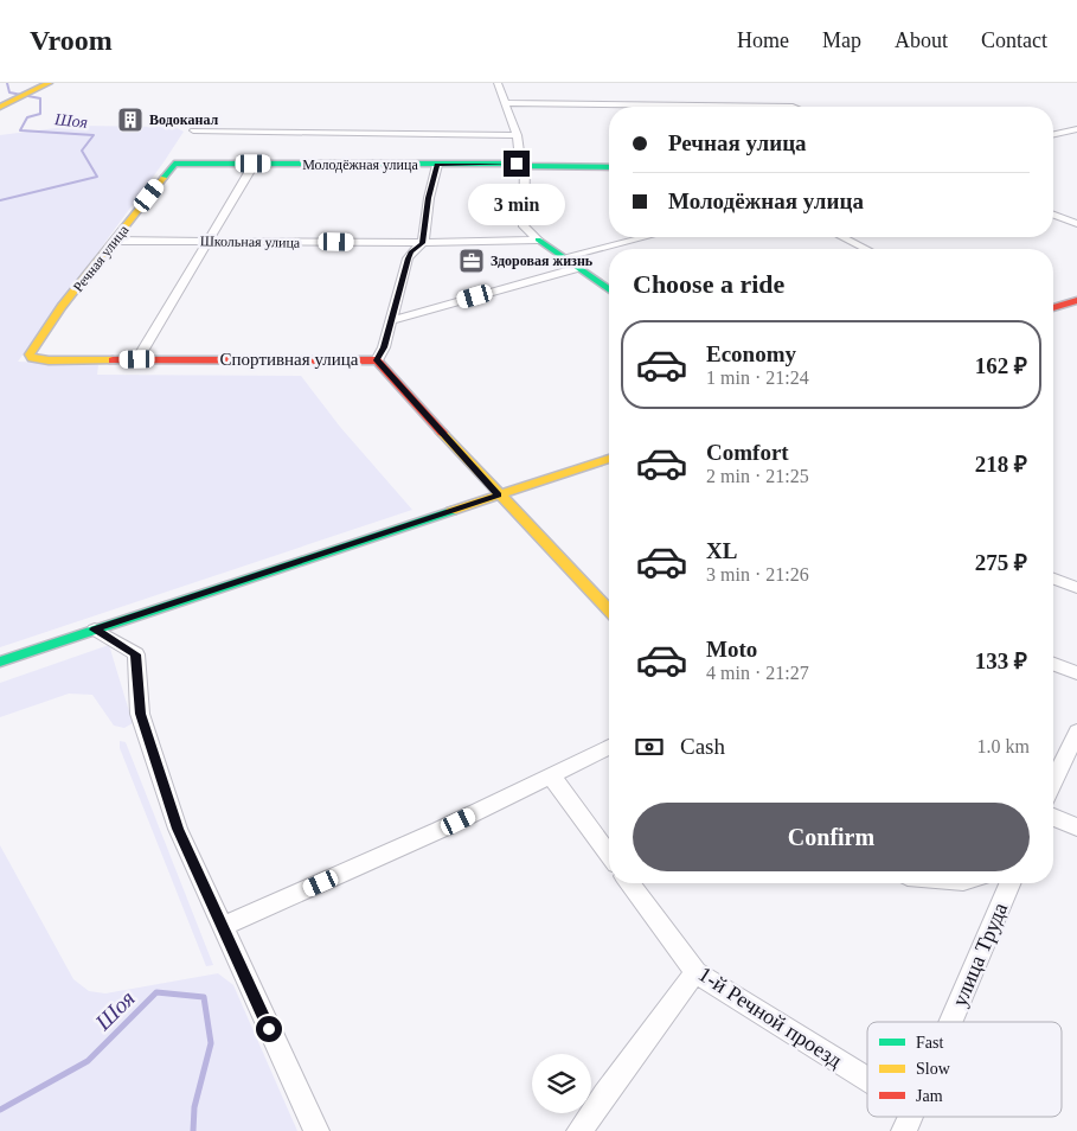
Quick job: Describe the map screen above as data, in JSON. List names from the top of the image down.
{
  "streets": {
    "street": [
      "Молодёжная улица",
      "Школьная улица",
      "Речная улица",
      "Спортивная улица",
      "улица Труда",
      "1-й Речной проезд"
    ]
  },
  "crossings": [
    ["Молодёжная улица", "Речная улица"],
    ["Школьная улица", "Речная улица"],
    ["Речная улица", "Спортивная улица"]
  ],
  "water": ["Шоя"],
  "places": {
    "building": ["Водоканал"],
    "office": ["Здоровая жизнь"]
  },
  "legend": ["Fast", "Slow", "Jam"],
  "page": {
    "header": "Vroom",
    "nav": [
      "Home",
      "Map",
      "About",
      "Contact"
    ],
    "banner": ["Речная улица", "Молодёжная улица"],
    "bubble": "3 min",
    "heading": "Choose a ride",
    "list": [
      {
        "name": "Economy",
        "note": "1 min · 21:24",
        "value": "162 ₽"
      },
      {
        "name": "Comfort",
        "note": "2 min · 21:25",
        "value": "218 ₽"
      },
      {
        "name": "XL",
        "note": "3 min · 21:26",
        "value": "275 ₽"
      },
      {
        "name": "Moto",
        "note": "4 min · 21:27",
        "value": "133 ₽"
      }
    ],
    "pay": ["Cash", "1.0 km"],
    "buttons": "Confirm"
  }
}
